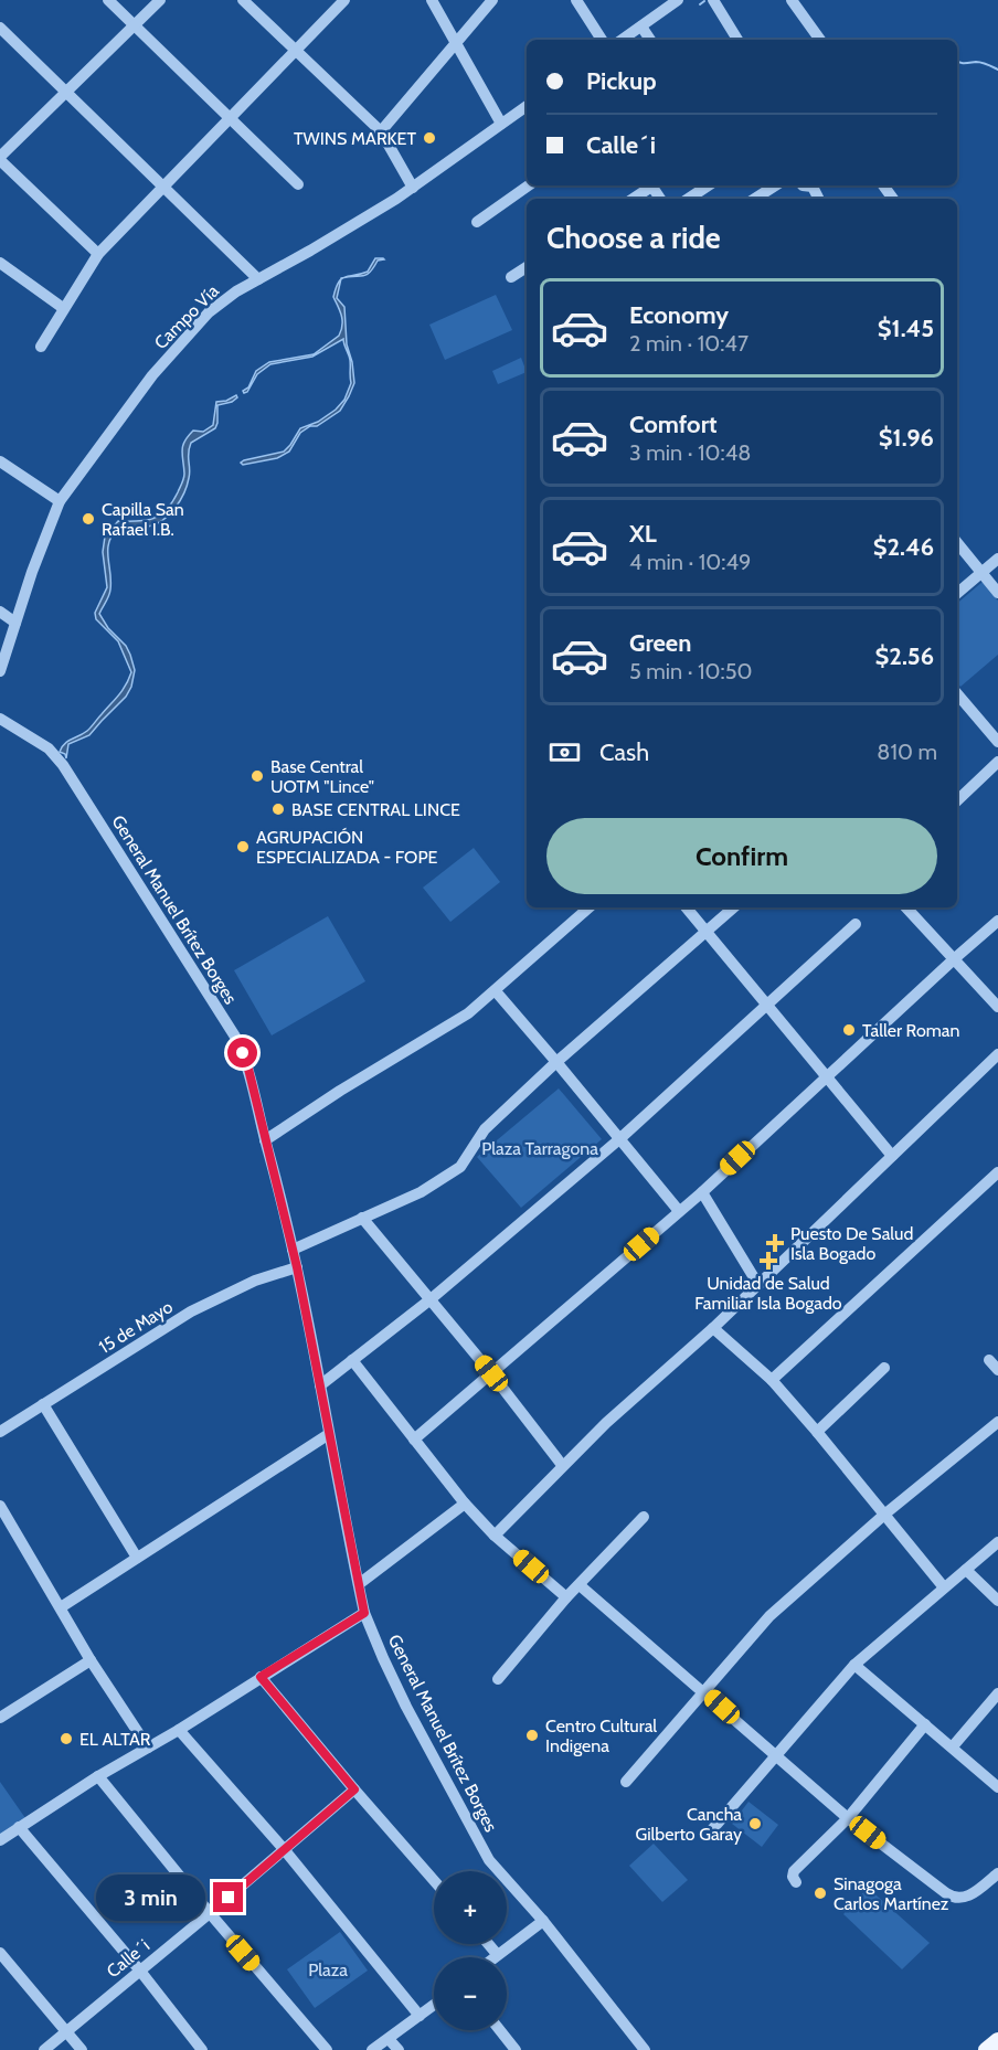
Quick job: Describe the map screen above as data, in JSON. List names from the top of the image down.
{
  "streets": {
    "street": [
      "Campo Vía",
      "General Manuel Brítez Borges",
      "15 de Mayo",
      "Calle´i"
    ]
  },
  "crossings": [
    ["General Manuel Brítez Borges", "15 de Mayo"]
  ],
  "parks": ["Plaza Tarragona", "Plaza"],
  "places": {
    "other": [
      "TWINS MARKET",
      "Capilla San Rafael I.B.",
      "Base Central UOTM \"Lince\"",
      "BASE CENTRAL LINCE",
      "AGRUPACIÓN ESPECIALIZADA - FOPE",
      "Taller Roman",
      "Centro Cultural Indigena",
      "EL ALTAR",
      "Cancha Gilberto Garay",
      "Sinagoga Carlos Martínez"
    ],
    "health": ["Puesto De Salud Isla Bogado", "Unidad de Salud Familiar Isla Bogado"]
  },
  "page": {
    "banner": ["Pickup", "Calle´i"],
    "heading": "Choose a ride",
    "list": [
      {
        "name": "Economy",
        "note": "2 min · 10:47",
        "value": "$1.45"
      },
      {
        "name": "Comfort",
        "note": "3 min · 10:48",
        "value": "$1.96"
      },
      {
        "name": "XL",
        "note": "4 min · 10:49",
        "value": "$2.46"
      },
      {
        "name": "Green",
        "note": "5 min · 10:50",
        "value": "$2.56"
      }
    ],
    "pay": ["Cash", "810 m"],
    "buttons": "Confirm",
    "map_buttons": ["+", "−"],
    "bubble": "3 min"
  }
}
